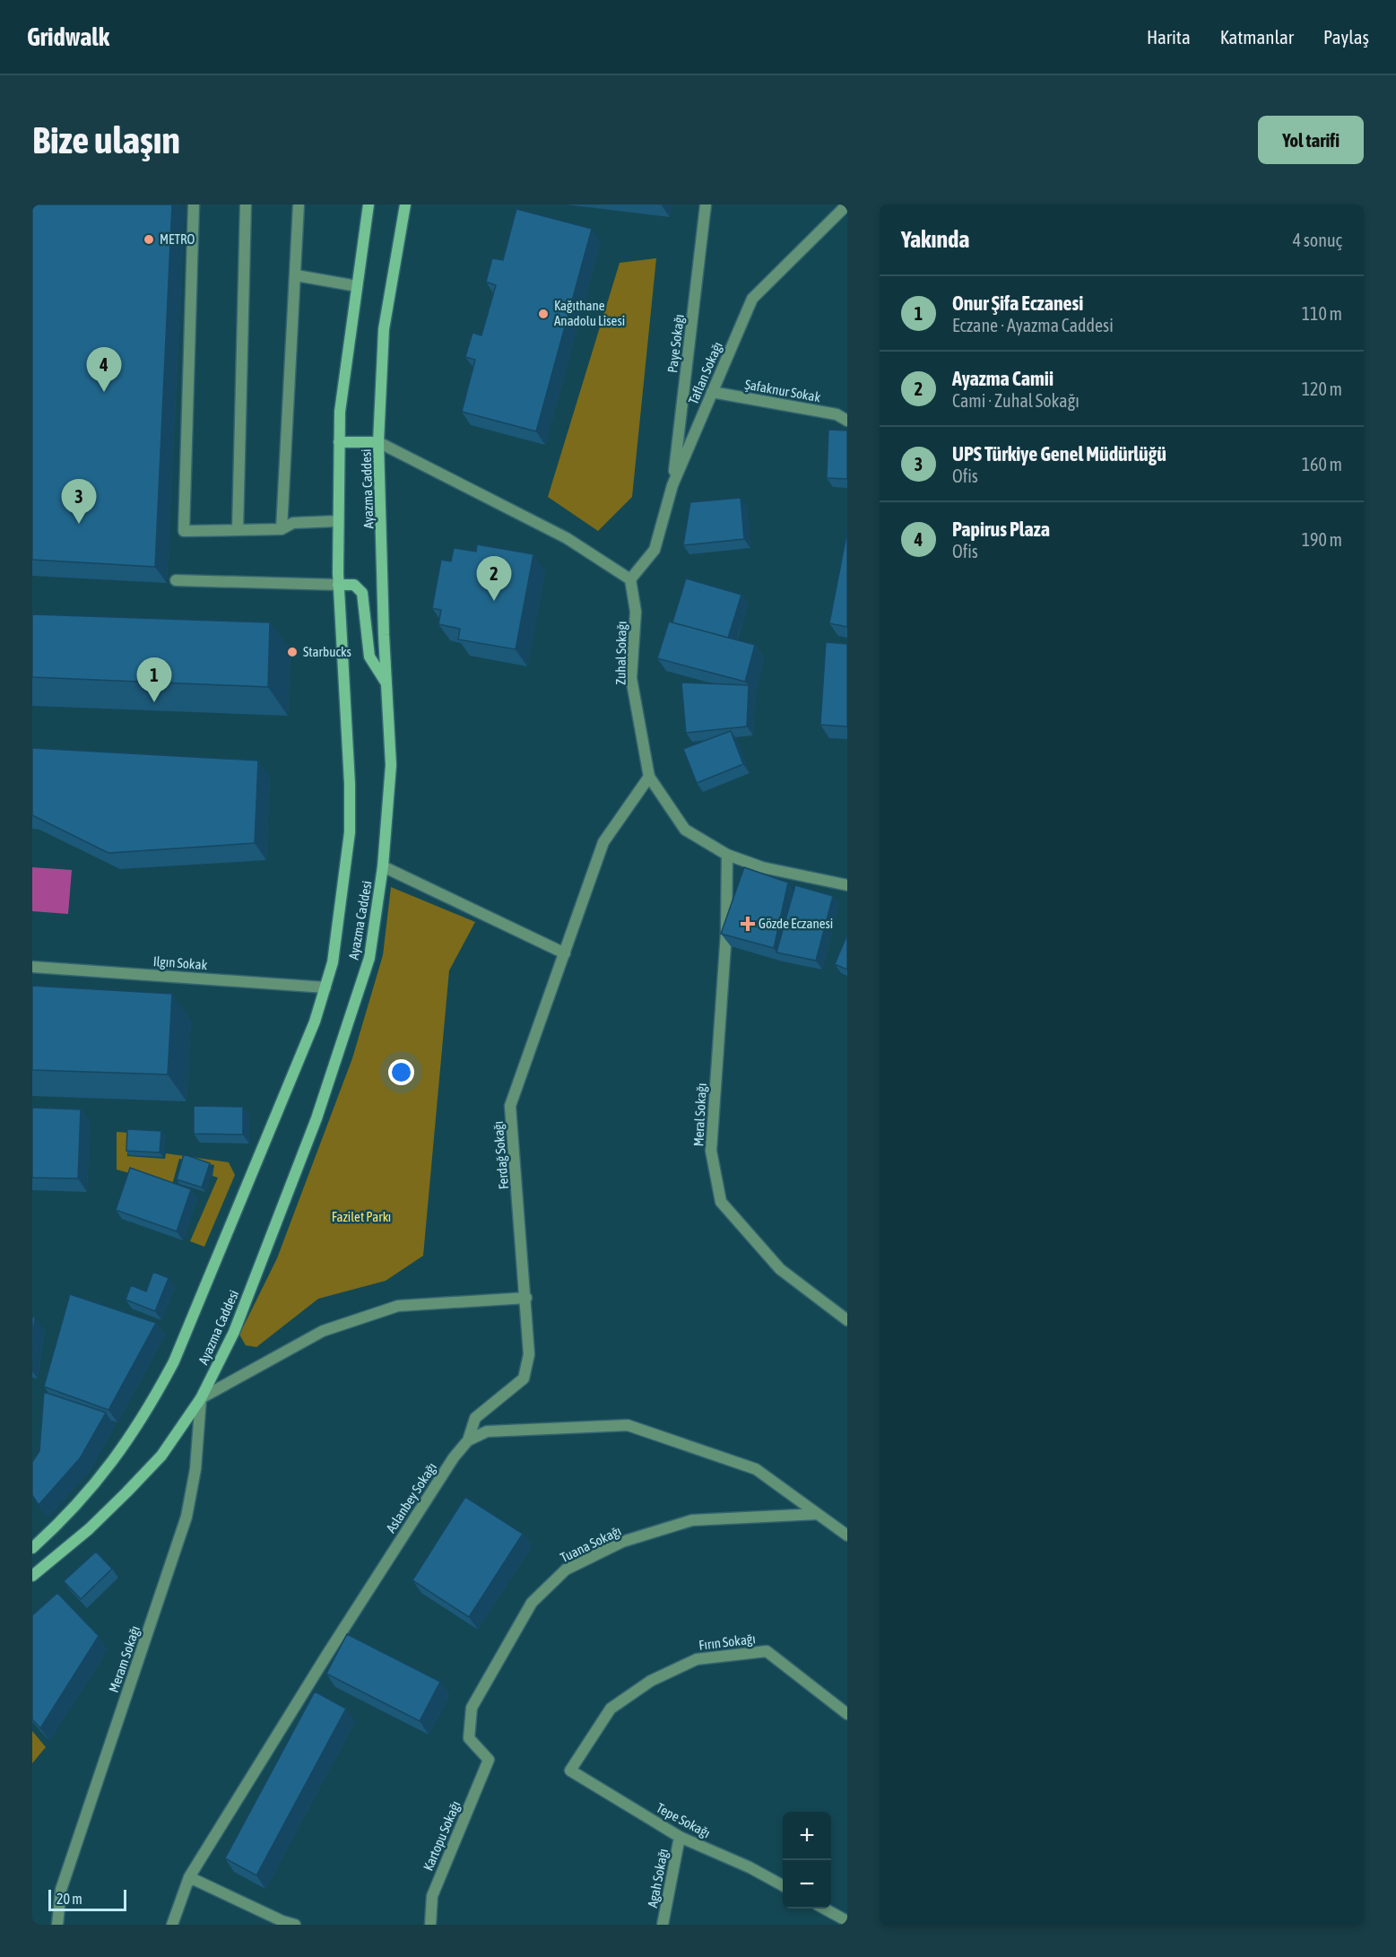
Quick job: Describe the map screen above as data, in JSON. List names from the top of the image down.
{
  "streets": {
    "main road": ["Ayazma Caddesi"],
    "street": [
      "Paye Sokağı",
      "Taflan Sokağı",
      "Şafaknur Sokak",
      "Zuhal Sokağı",
      "Ilgın Sokak",
      "Meral Sokağı",
      "Ferdağ Sokağı",
      "Aslanbey Sokağı",
      "Tuana Sokağı",
      "Fırın Sokağı",
      "Meram Sokağı",
      "Tepe Sokağı",
      "Kartopu Sokağı",
      "Agah Sokağı"
    ]
  },
  "crossings": [
    ["Paye Sokağı", "Taflan Sokağı"],
    ["Taflan Sokağı", "Şafaknur Sokak"],
    ["Taflan Sokağı", "Zuhal Sokağı"],
    ["Ayazma Caddesi", "Ilgın Sokak"],
    ["Ayazma Caddesi", "Meram Sokağı"],
    ["Zuhal Sokağı", "Meral Sokağı"],
    ["Zuhal Sokağı", "Ferdağ Sokağı"],
    ["Ferdağ Sokağı", "Aslanbey Sokağı"],
    ["Tuana Sokağı", "Kartopu Sokağı"],
    ["Fırın Sokağı", "Tepe Sokağı"],
    ["Tepe Sokağı", "Agah Sokağı"]
  ],
  "parks": ["Fazilet Parkı"],
  "places": {
    "other": ["METRO", "Kağıthane Anadolu Lisesi", "Starbucks"],
    "health": ["Gözde Eczanesi"]
  },
  "scale_bar": "20 m",
  "page": {
    "header": "Gridwalk",
    "nav": ["Harita", "Katmanlar", "Paylaş"],
    "buttons": "Yol tarifi",
    "title": "Bize ulaşın",
    "heading": ["Yakında", "4 sonuç"],
    "list": [
      {
        "mark": "1",
        "name": "Onur Şifa Eczanesi",
        "note": "Eczane · Ayazma Caddesi",
        "value": "110 m"
      },
      {
        "mark": "2",
        "name": "Ayazma Camii",
        "note": "Cami · Zuhal Sokağı",
        "value": "120 m"
      },
      {
        "mark": "3",
        "name": "UPS Türkiye Genel Müdürlüğü",
        "note": "Ofis",
        "value": "160 m"
      },
      {
        "mark": "4",
        "name": "Papirus Plaza",
        "note": "Ofis",
        "value": "190 m"
      }
    ],
    "pins": [
      "4",
      "3",
      "2",
      "1"
    ],
    "map_buttons": ["+", "−"],
    "scale": "20 m"
  }
}
